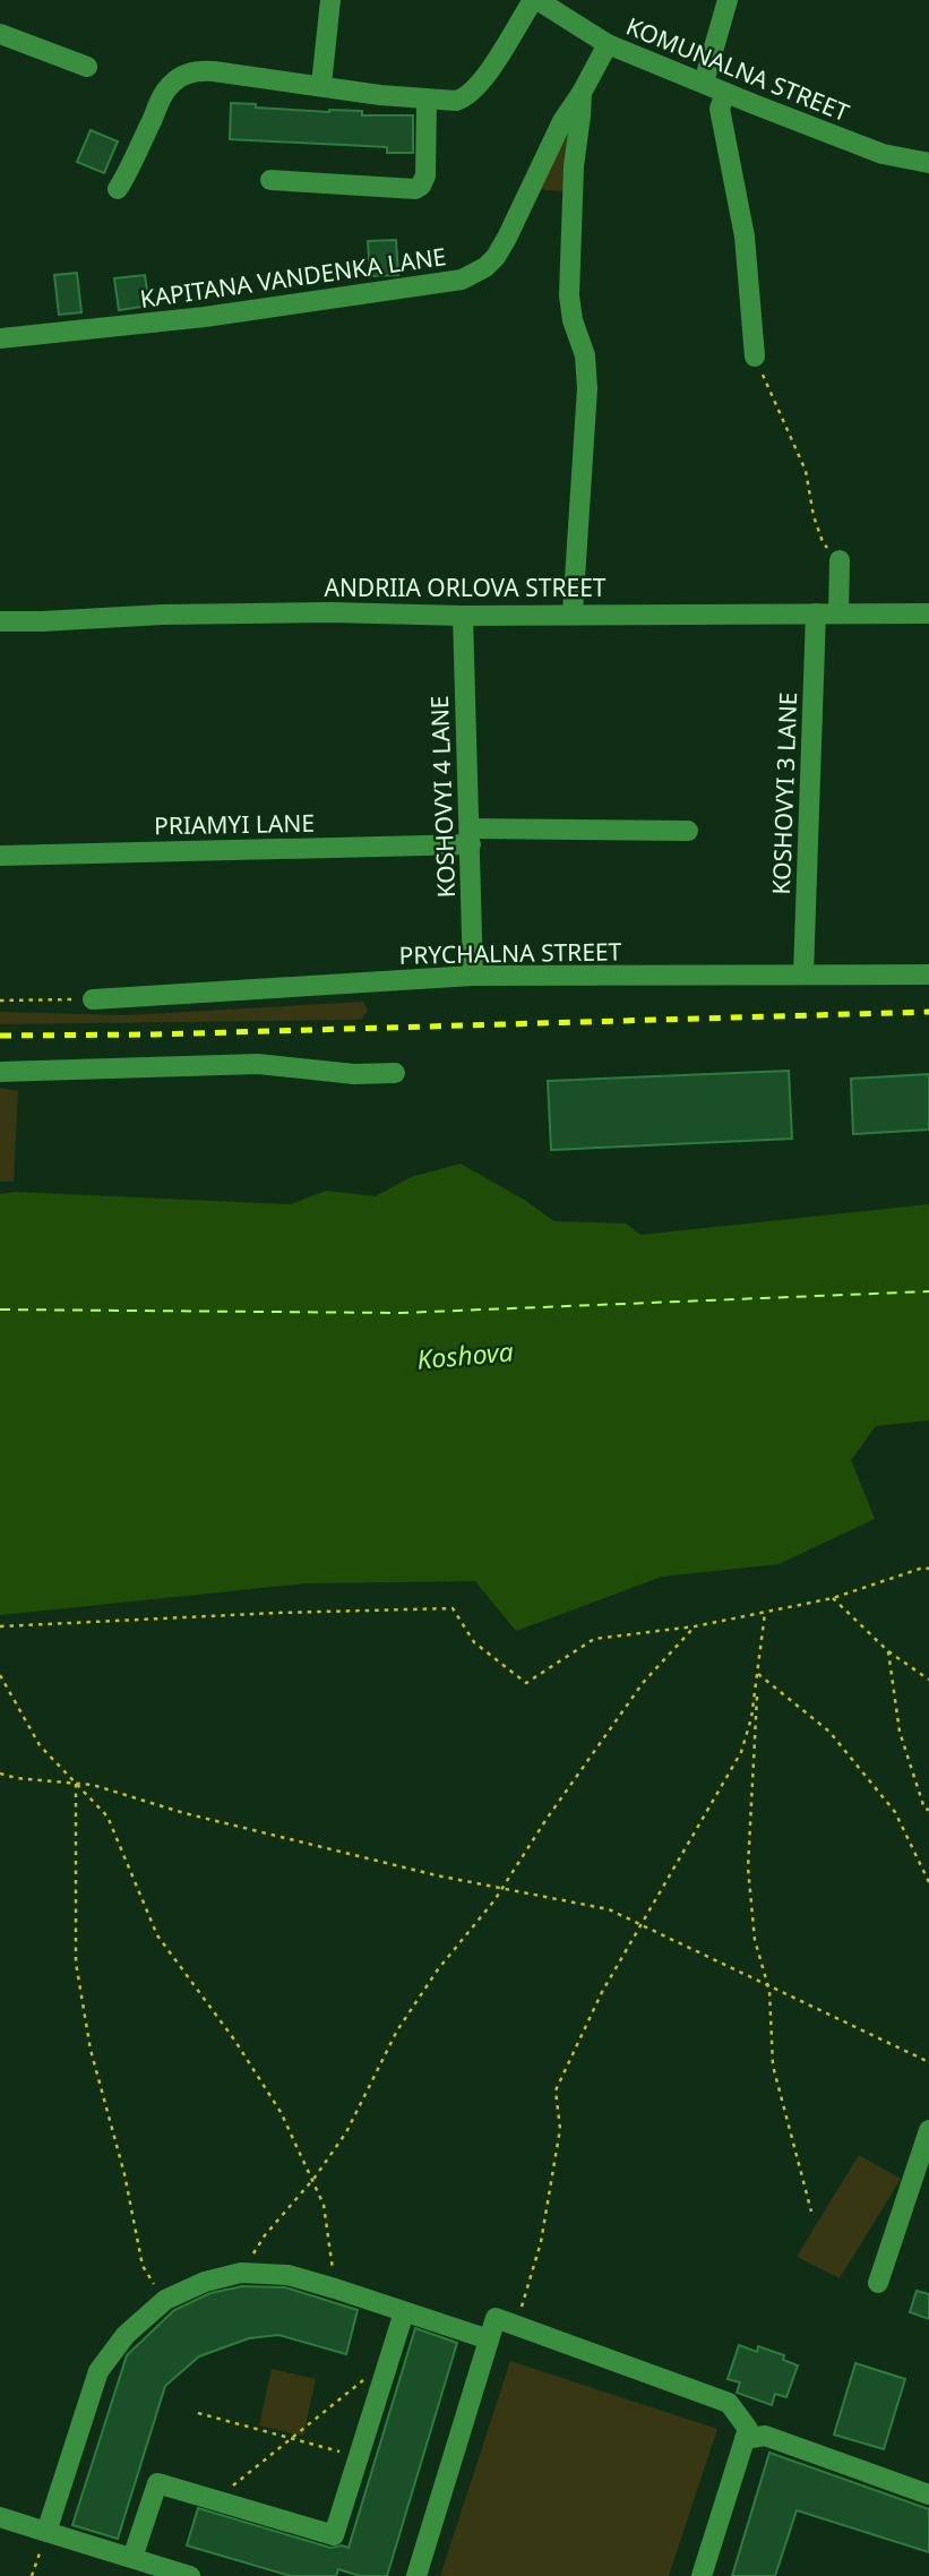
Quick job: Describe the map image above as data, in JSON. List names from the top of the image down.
{
  "streets": {
    "street": [
      "KOMUNALNA STREET",
      "KAPITANA VANDENKA LANE",
      "ANDRIIA ORLOVA STREET",
      "KOSHOVYI 3 LANE",
      "KOSHOVYI 4 LANE",
      "PRIAMYI LANE",
      "PRYCHALNA STREET"
    ]
  },
  "crossings": [
    ["ANDRIIA ORLOVA STREET", "KOSHOVYI 3 LANE"],
    ["ANDRIIA ORLOVA STREET", "KOSHOVYI 4 LANE"],
    ["KOSHOVYI 3 LANE", "PRYCHALNA STREET"],
    ["KOSHOVYI 4 LANE", "PRIAMYI LANE"],
    ["KOSHOVYI 4 LANE", "PRYCHALNA STREET"]
  ],
  "water": ["Koshova"]
}
